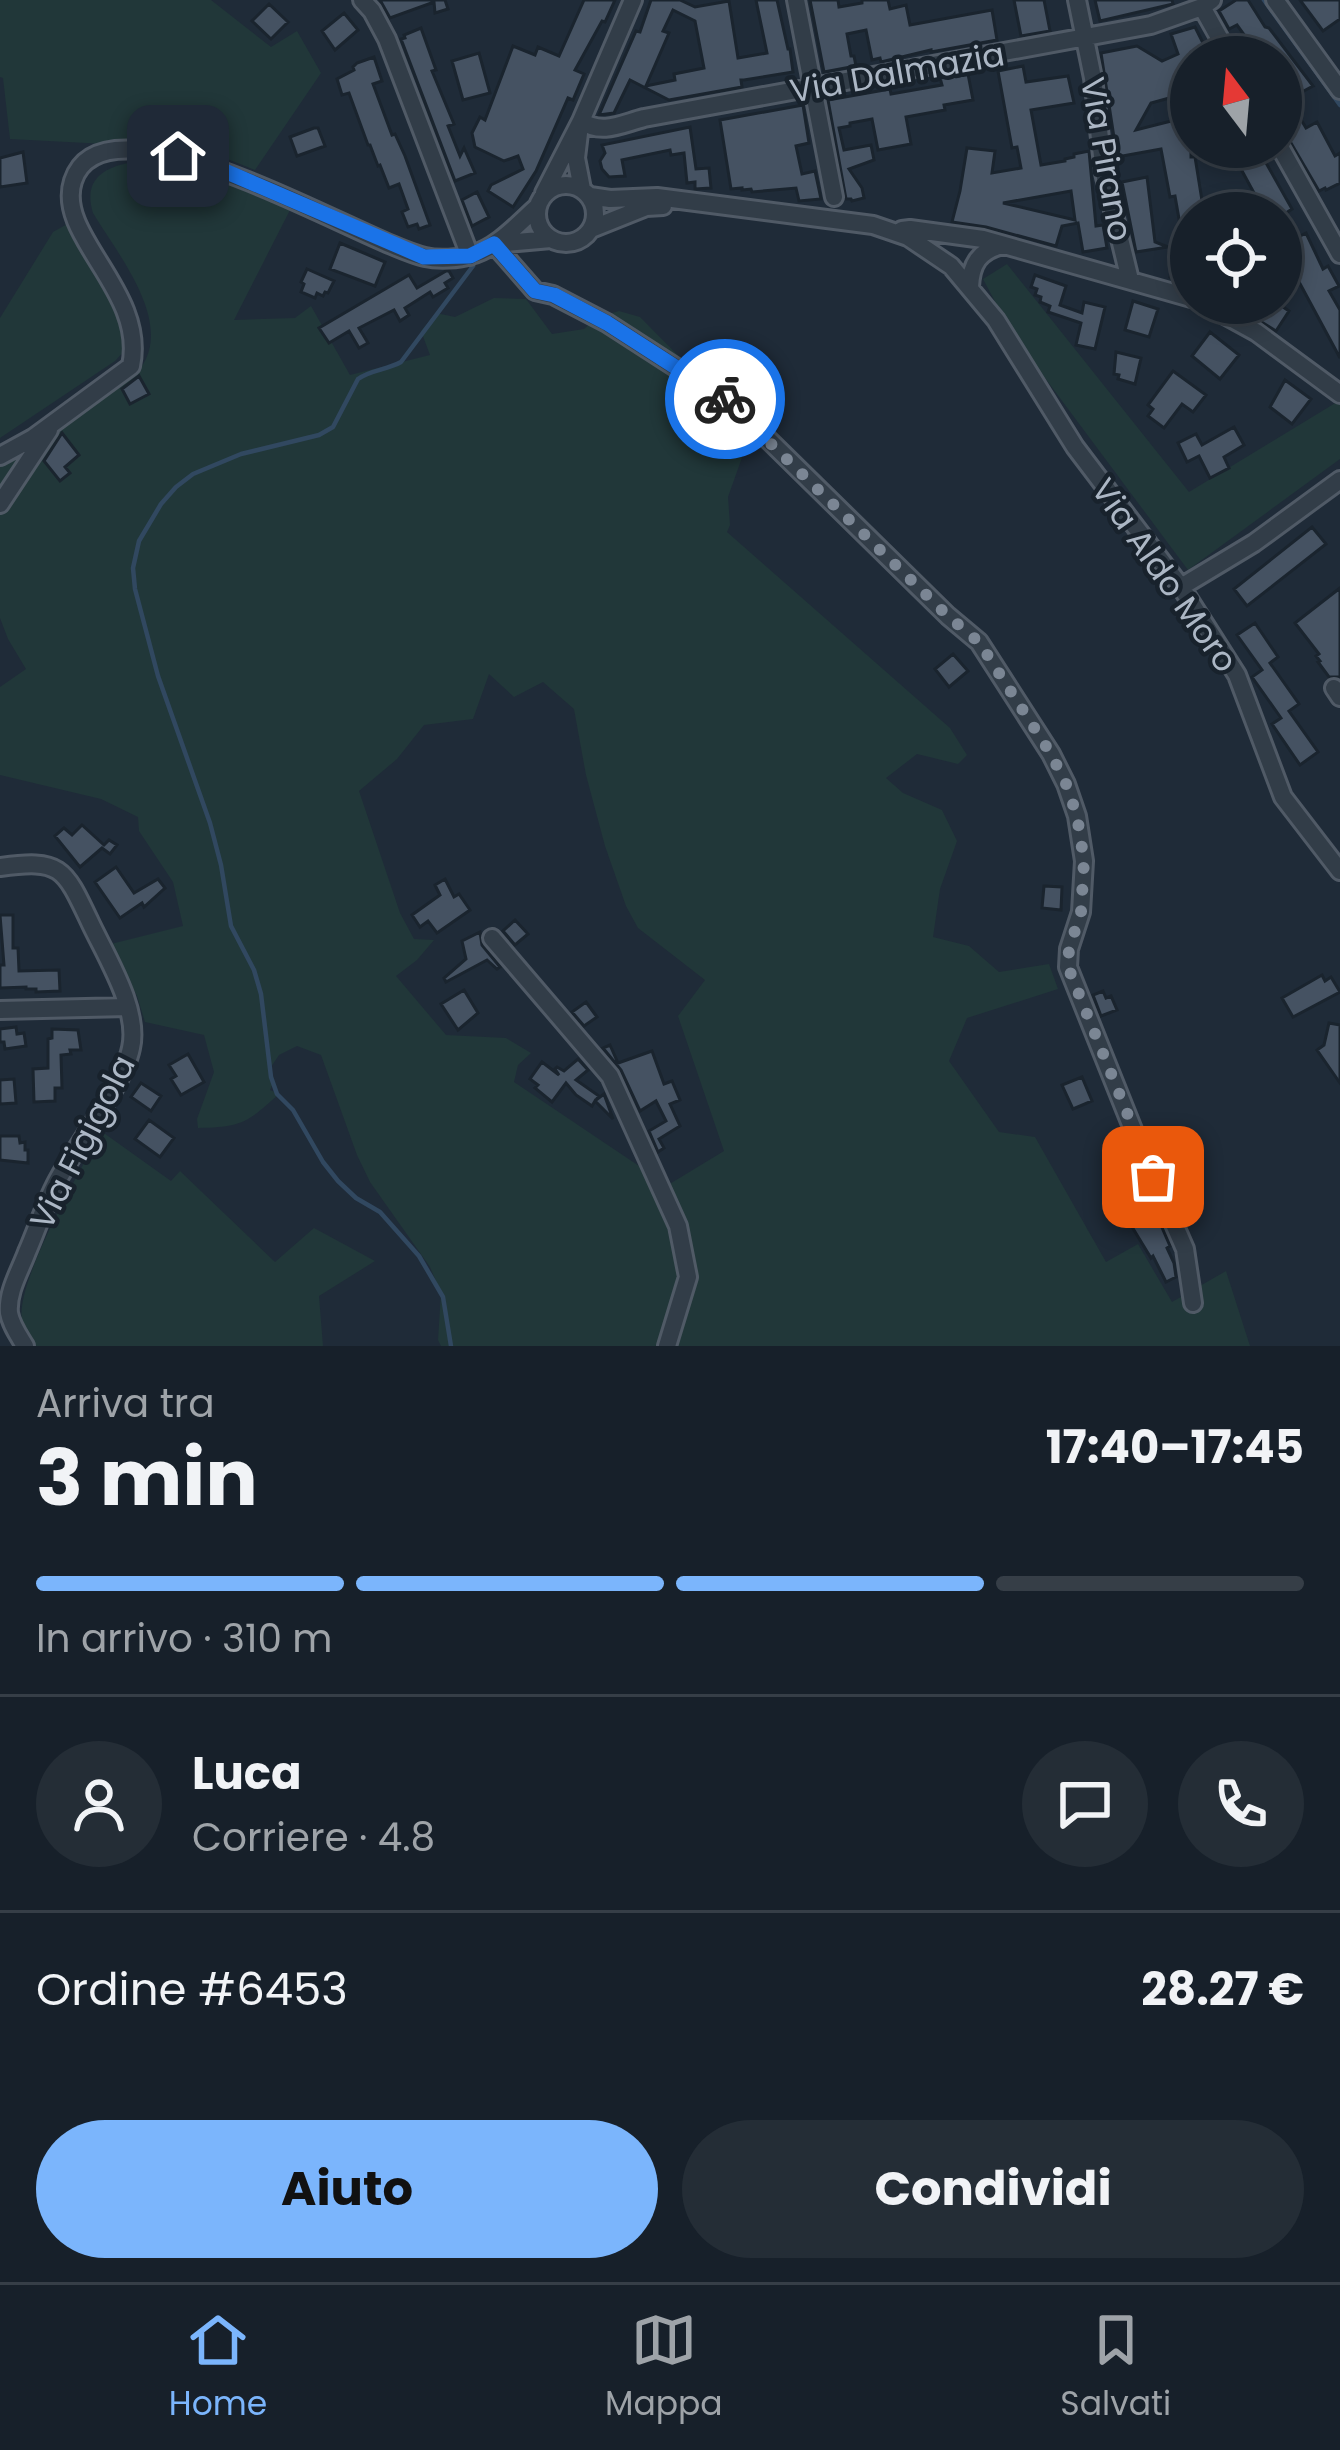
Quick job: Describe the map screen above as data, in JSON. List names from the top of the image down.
{
  "streets": {
    "street": [
      "Via Dalmazia",
      "Via Pirano",
      "Via Aldo Moro",
      "Via Figigola"
    ]
  },
  "crossings": [
    ["Via Dalmazia", "Via Pirano"]
  ],
  "north": "top",
  "page": {
    "heading": ["3 min", "Arriva tra", "17:40–17:45"],
    "panel": [
      "Luca",
      "Corriere · 4.8",
      "Ordine #6453",
      "28.27 €"
    ],
    "bar": "In arrivo · 310 m",
    "buttons": ["Aiuto", "Condividi"],
    "tabs": ["Home", "Mappa", "Salvati"]
  }
}
